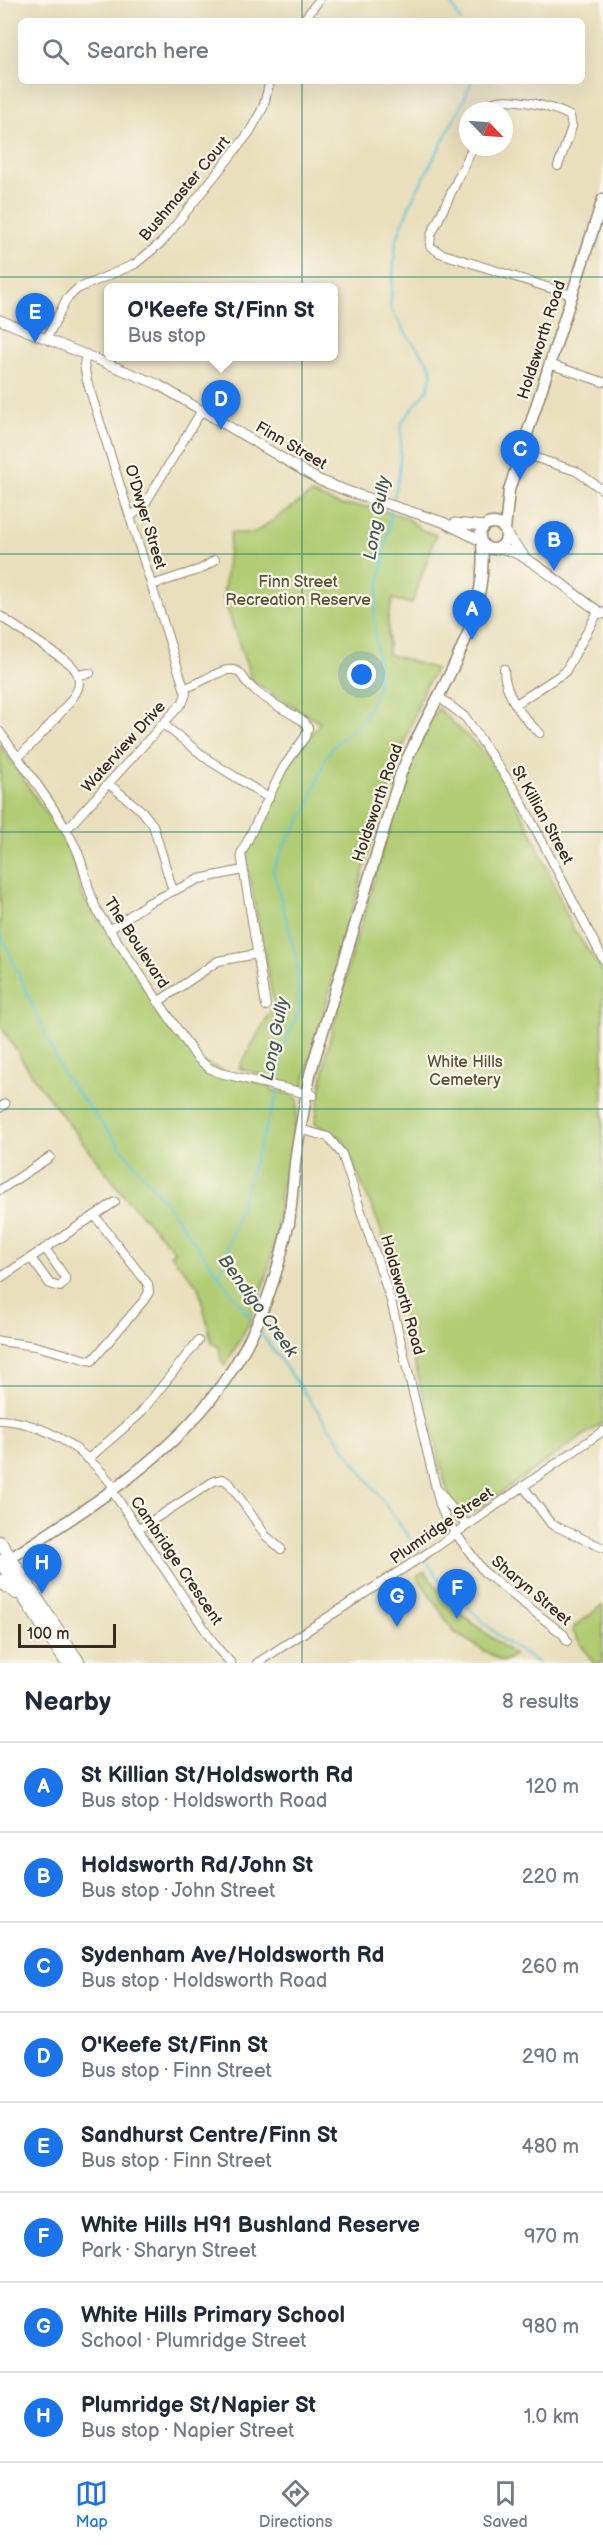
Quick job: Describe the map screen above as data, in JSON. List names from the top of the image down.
{
  "streets": {
    "main road": ["Holdsworth Road"],
    "street": [
      "Bushmaster Court",
      "Finn Street",
      "O'Dwyer Street",
      "Waterview Drive",
      "St Killian Street",
      "The Boulevard",
      "Plumridge Street",
      "Cambridge Crescent",
      "Sharyn Street"
    ]
  },
  "crossings": [
    ["Bushmaster Court", "Finn Street"],
    ["Holdsworth Road", "Finn Street"],
    ["Holdsworth Road", "St Killian Street"],
    ["Holdsworth Road", "The Boulevard"],
    ["Holdsworth Road", "Plumridge Street"],
    ["Holdsworth Road", "Cambridge Crescent"],
    ["Holdsworth Road", "Sharyn Street"],
    ["Finn Street", "O'Dwyer Street"],
    ["O'Dwyer Street", "Waterview Drive"],
    ["Waterview Drive", "The Boulevard"],
    ["Plumridge Street", "Sharyn Street"]
  ],
  "water": ["Long Gully", "Bendigo Creek"],
  "parks": ["Finn Street Recreation Reserve", "White Hills Cemetery"],
  "scale_bar": "100 m",
  "north": "bottom right",
  "page": {
    "search": "Search here",
    "popup": ["O'Keefe St/Finn St", "Bus stop"],
    "pins": [
      "E",
      "D",
      "C",
      "B",
      "A",
      "H",
      "F",
      "G"
    ],
    "scale": "100 m",
    "heading": ["Nearby", "8 results"],
    "list": [
      {
        "mark": "A",
        "name": "St Killian St/Holdsworth Rd",
        "note": "Bus stop · Holdsworth Road",
        "value": "120 m"
      },
      {
        "mark": "B",
        "name": "Holdsworth Rd/John St",
        "note": "Bus stop · John Street",
        "value": "220 m"
      },
      {
        "mark": "C",
        "name": "Sydenham Ave/Holdsworth Rd",
        "note": "Bus stop · Holdsworth Road",
        "value": "260 m"
      },
      {
        "mark": "D",
        "name": "O'Keefe St/Finn St",
        "note": "Bus stop · Finn Street",
        "value": "290 m"
      },
      {
        "mark": "E",
        "name": "Sandhurst Centre/Finn St",
        "note": "Bus stop · Finn Street",
        "value": "480 m"
      },
      {
        "mark": "F",
        "name": "White Hills H91 Bushland Reserve",
        "note": "Park · Sharyn Street",
        "value": "970 m"
      },
      {
        "mark": "G",
        "name": "White Hills Primary School",
        "note": "School · Plumridge Street",
        "value": "980 m"
      },
      {
        "mark": "H",
        "name": "Plumridge St/Napier St",
        "note": "Bus stop · Napier Street",
        "value": "1.0 km"
      }
    ],
    "nav": ["Map", "Directions", "Saved"]
  }
}
